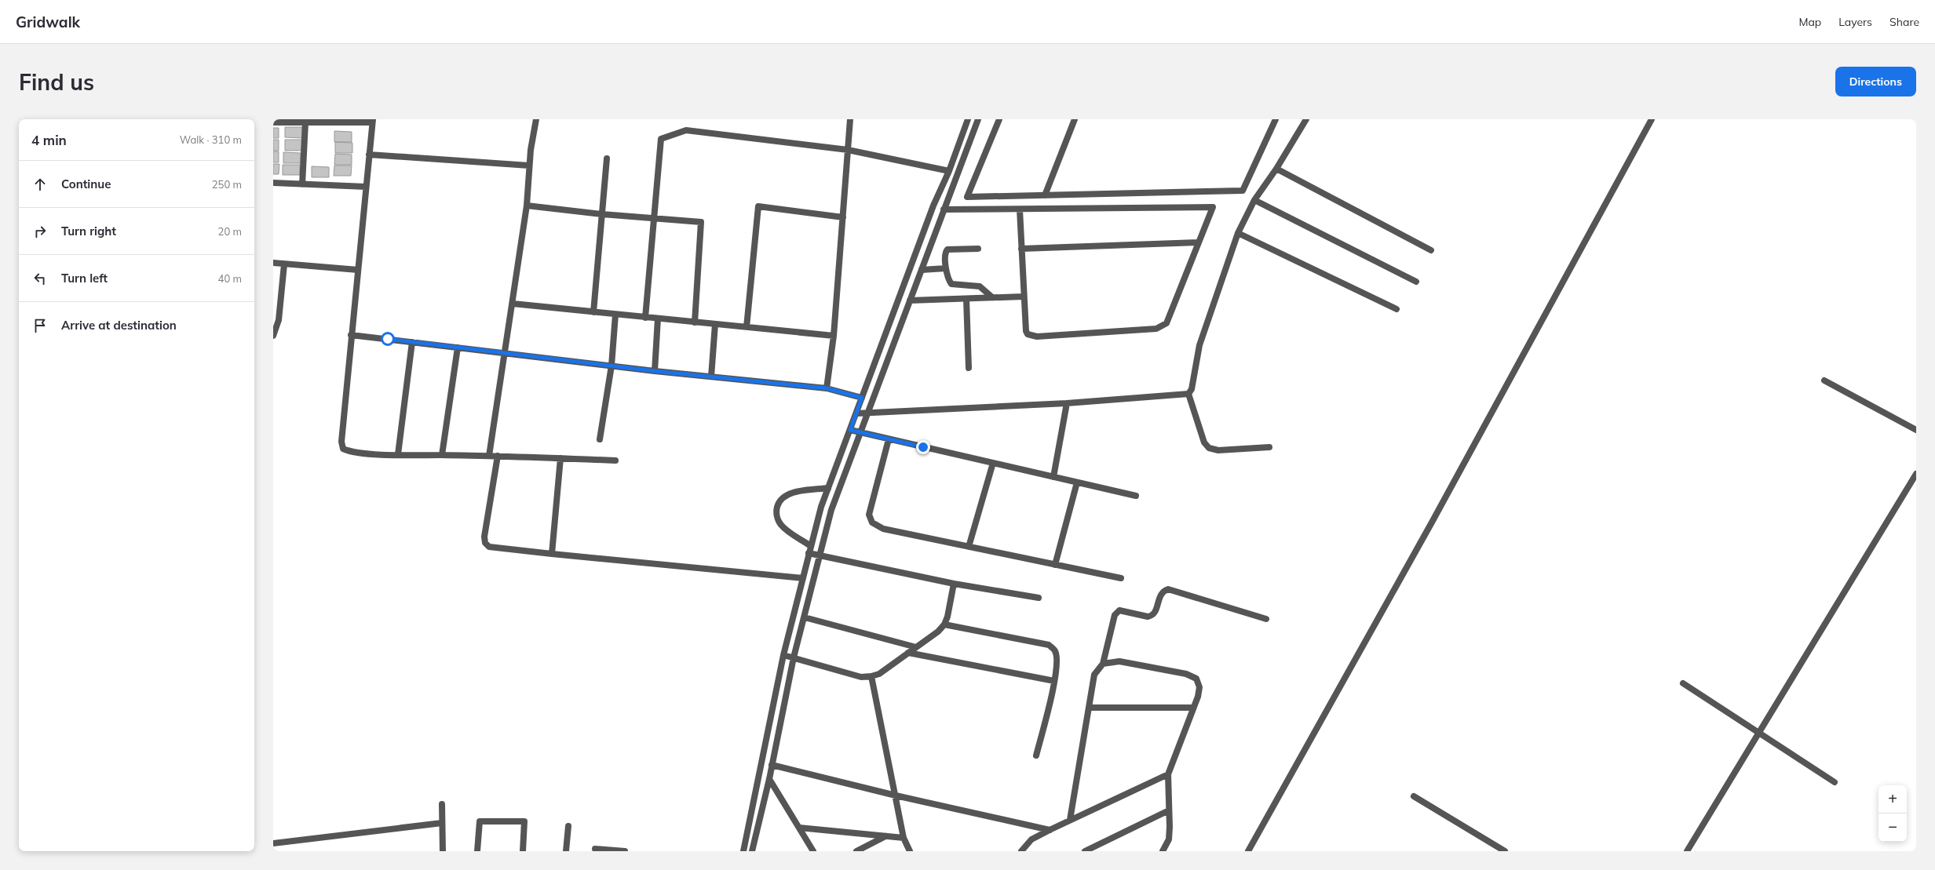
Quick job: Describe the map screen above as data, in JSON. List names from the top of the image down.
{
  "page": {
    "header": "Gridwalk",
    "nav": ["Map", "Layers", "Share"],
    "buttons": "Directions",
    "title": "Find us",
    "heading": ["4 min", "Walk · 310 m"],
    "list": [
      ["Continue", "250 m"],
      ["Turn right", "20 m"],
      ["Turn left", "40 m"],
      "Arrive at destination"
    ],
    "map_buttons": ["+", "−"]
  }
}
